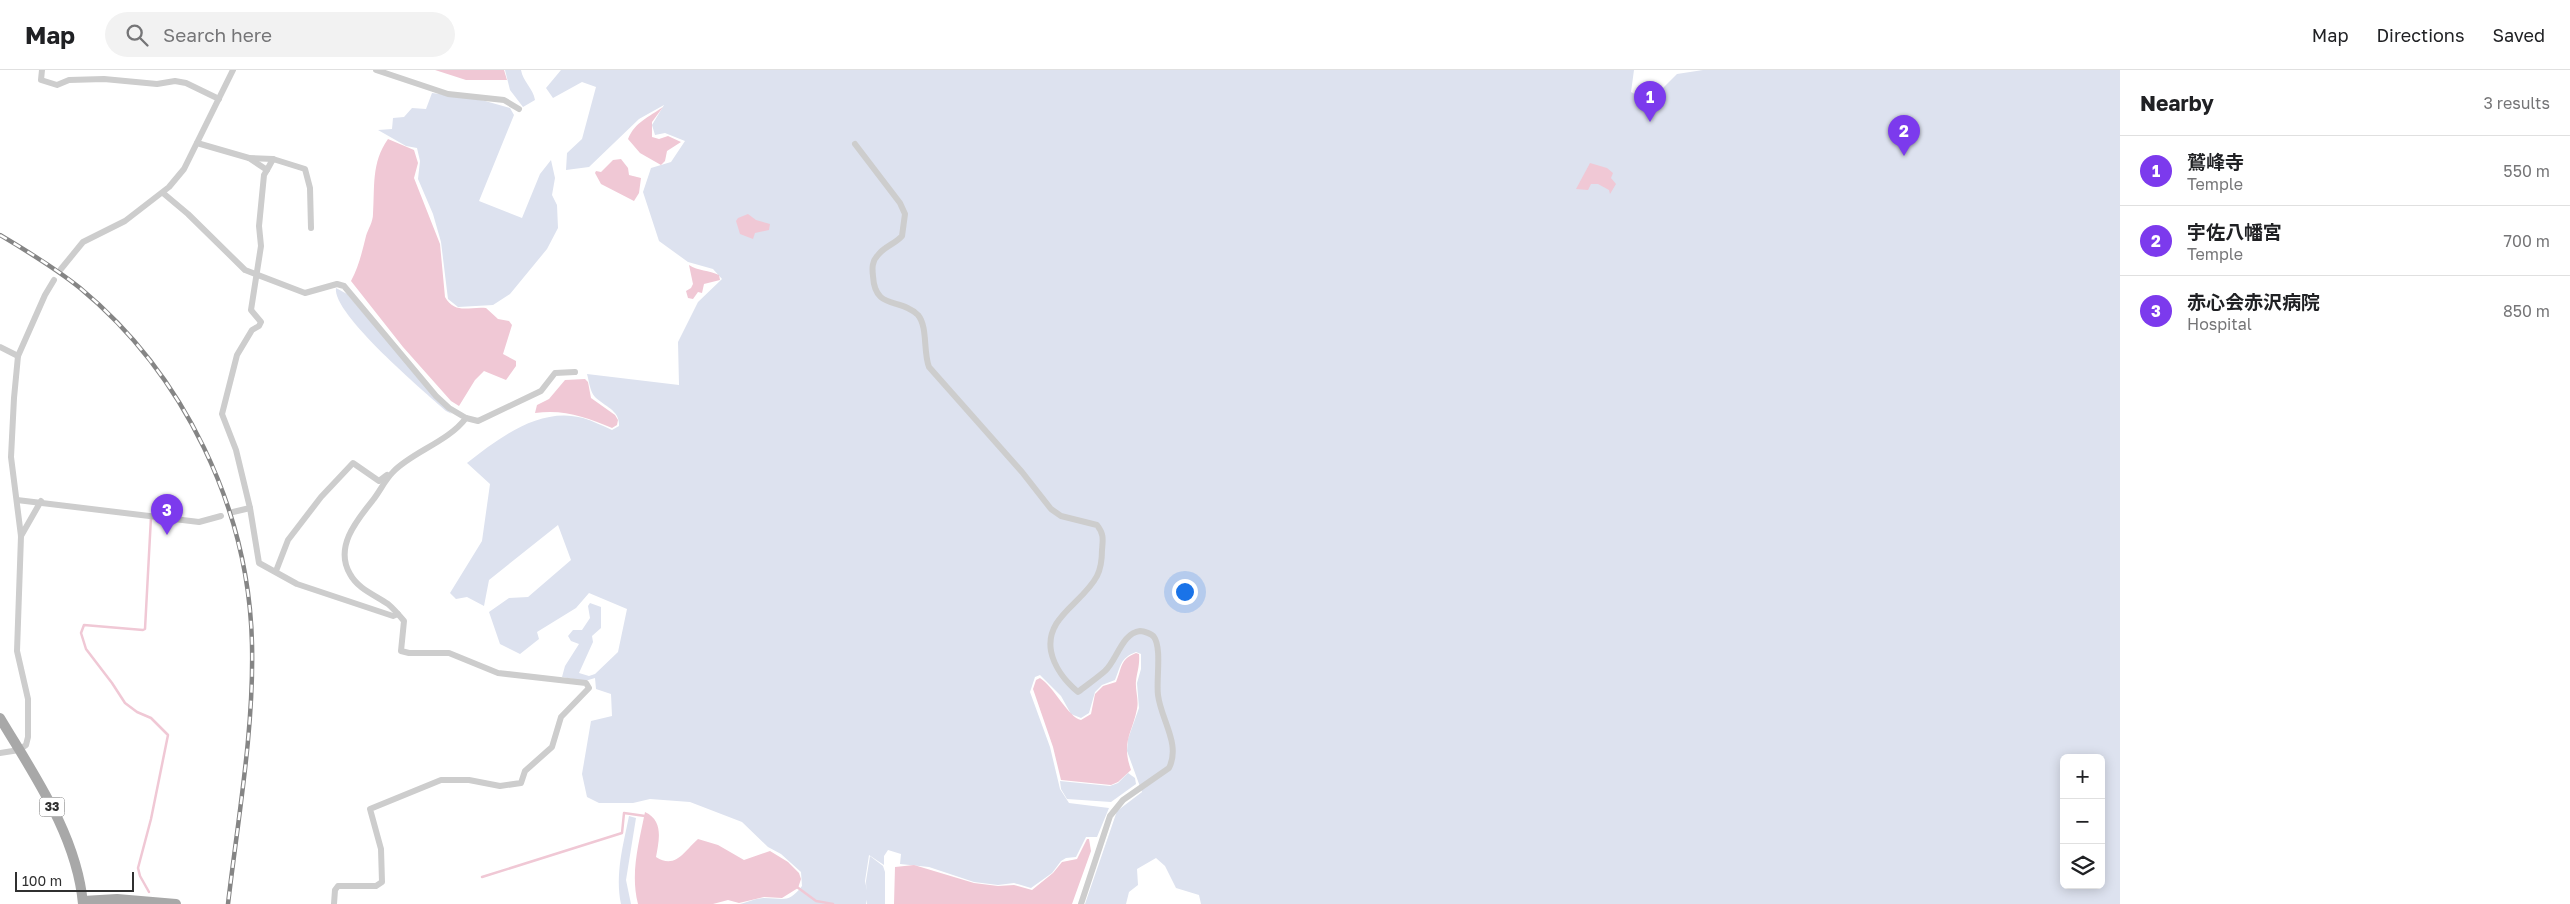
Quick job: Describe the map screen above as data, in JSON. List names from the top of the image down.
{
  "streets": {
    "main road": ["33"]
  },
  "scale_bar": "100 m",
  "page": {
    "header": "Map",
    "search": "Search here",
    "nav": ["Map", "Directions", "Saved"],
    "heading": ["Nearby", "3 results"],
    "pins": ["1", "2", "3"],
    "list": [
      {
        "mark": "1",
        "name": "鷲峰寺",
        "note": "Temple",
        "value": "550 m"
      },
      {
        "mark": "2",
        "name": "宇佐八幡宮",
        "note": "Temple",
        "value": "700 m"
      },
      {
        "mark": "3",
        "name": "赤心会赤沢病院",
        "note": "Hospital",
        "value": "850 m"
      }
    ],
    "map_buttons": ["+", "−"],
    "scale": "100 m"
  }
}
